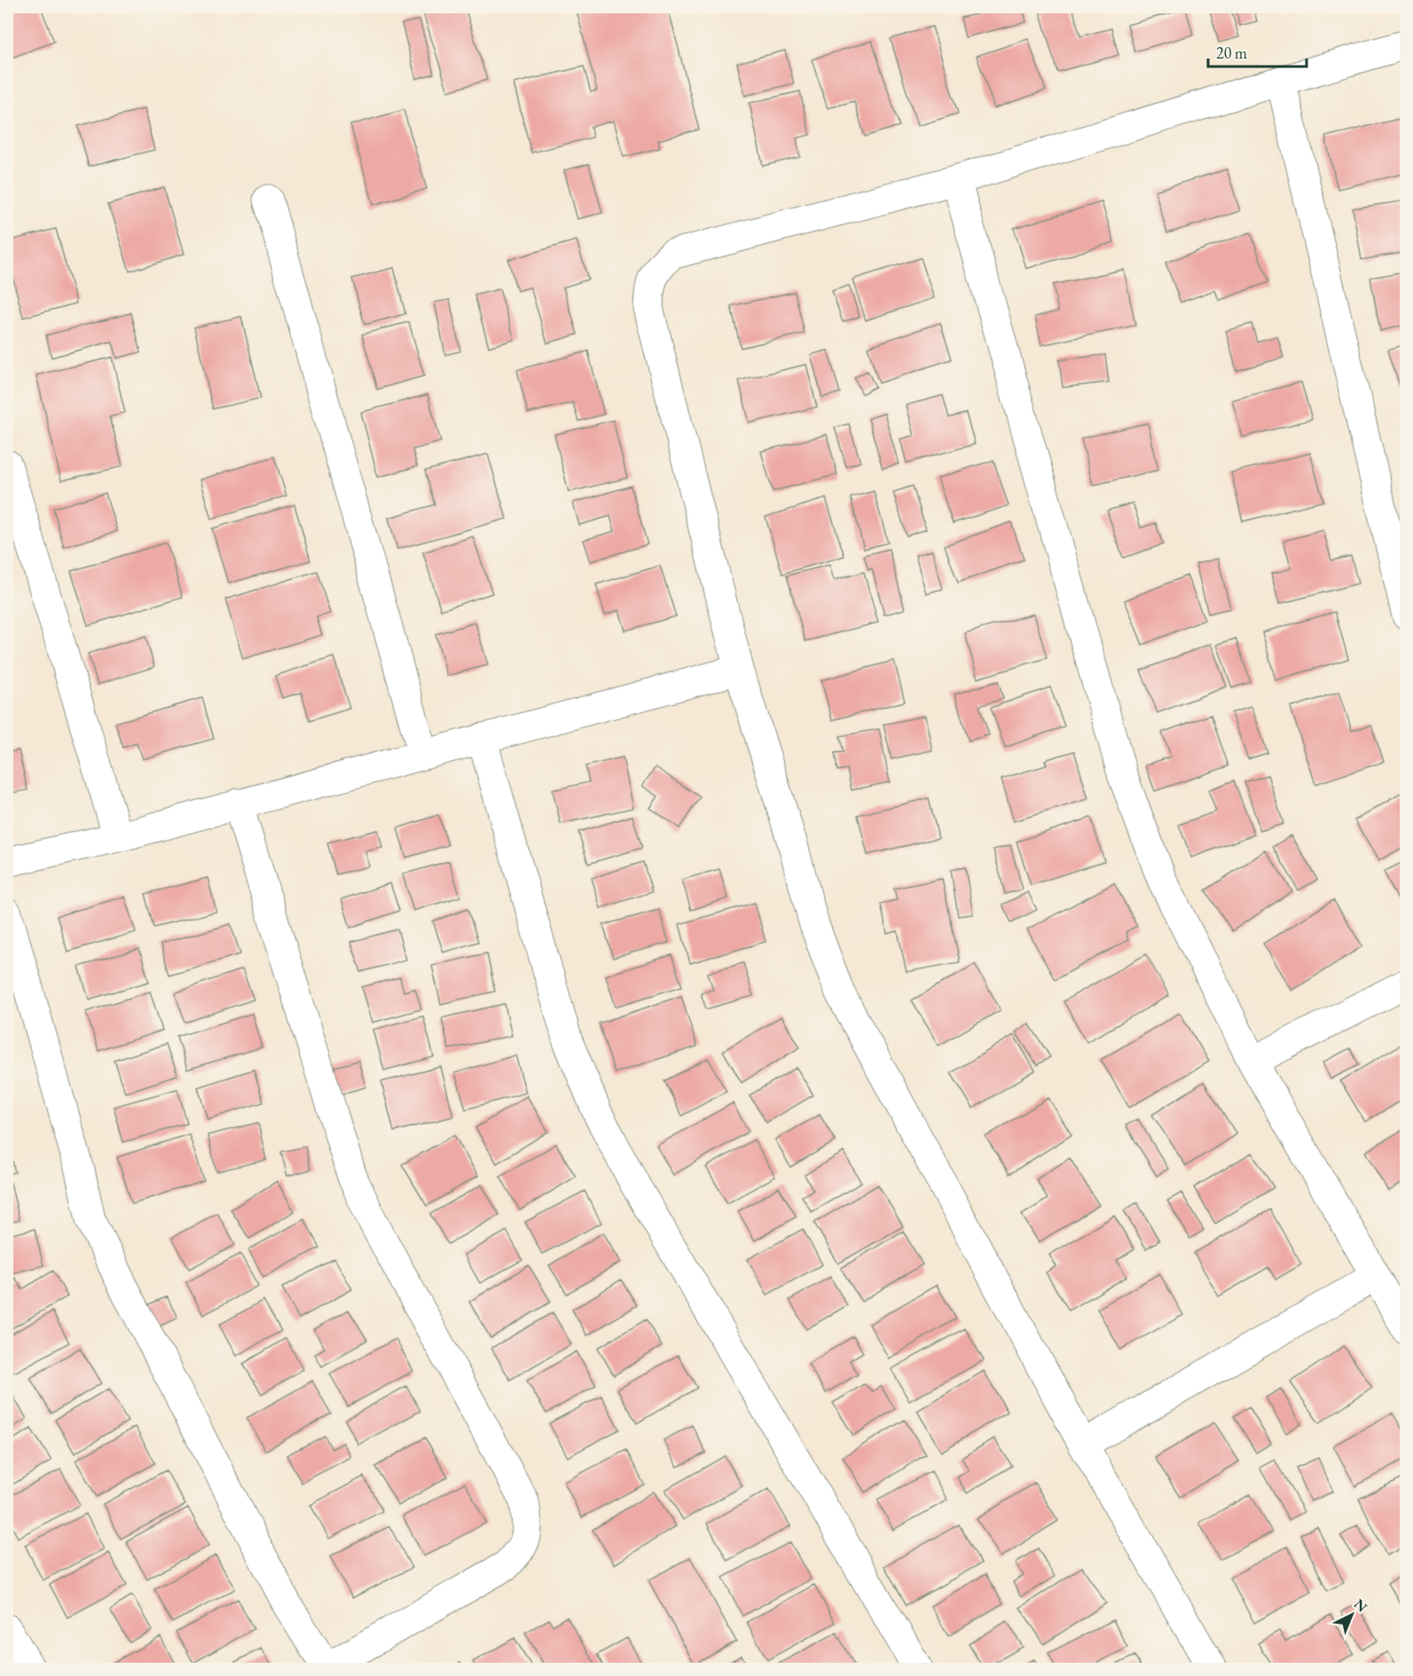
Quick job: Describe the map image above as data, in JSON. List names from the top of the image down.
{
  "scale_bar": "20 m",
  "north": "top right"
}
